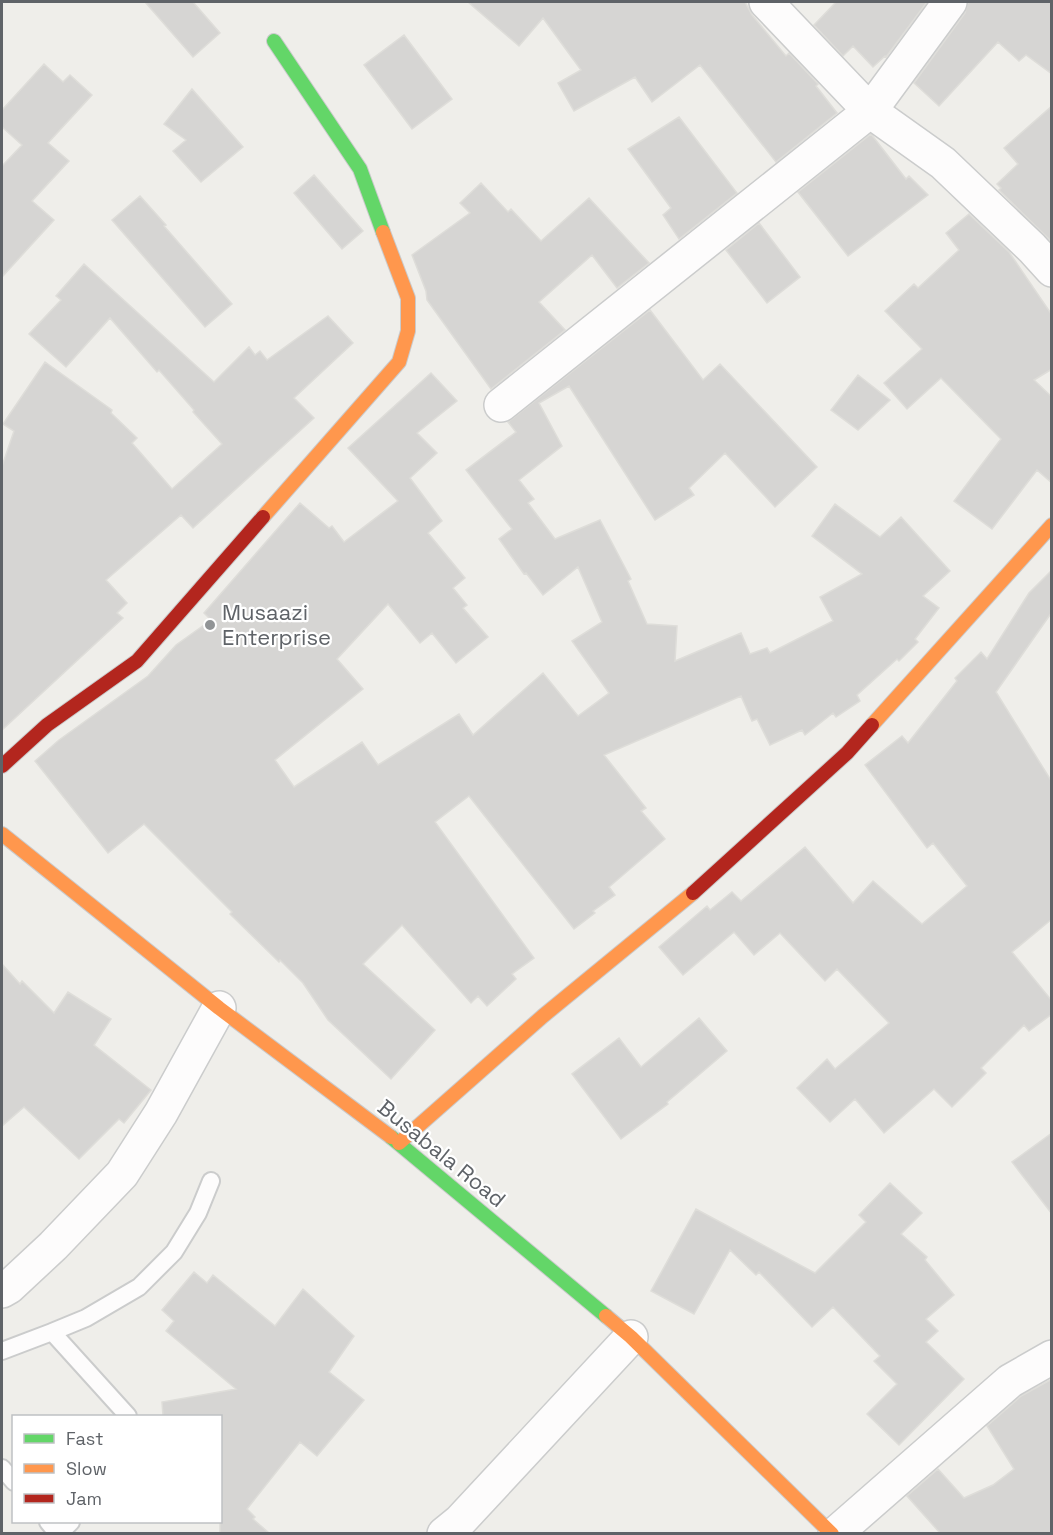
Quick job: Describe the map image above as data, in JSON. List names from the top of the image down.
{
  "streets": {
    "street": ["Busabala Road"]
  },
  "places": ["Musaazi Enterprise"],
  "legend": ["Fast", "Slow", "Jam"]
}
